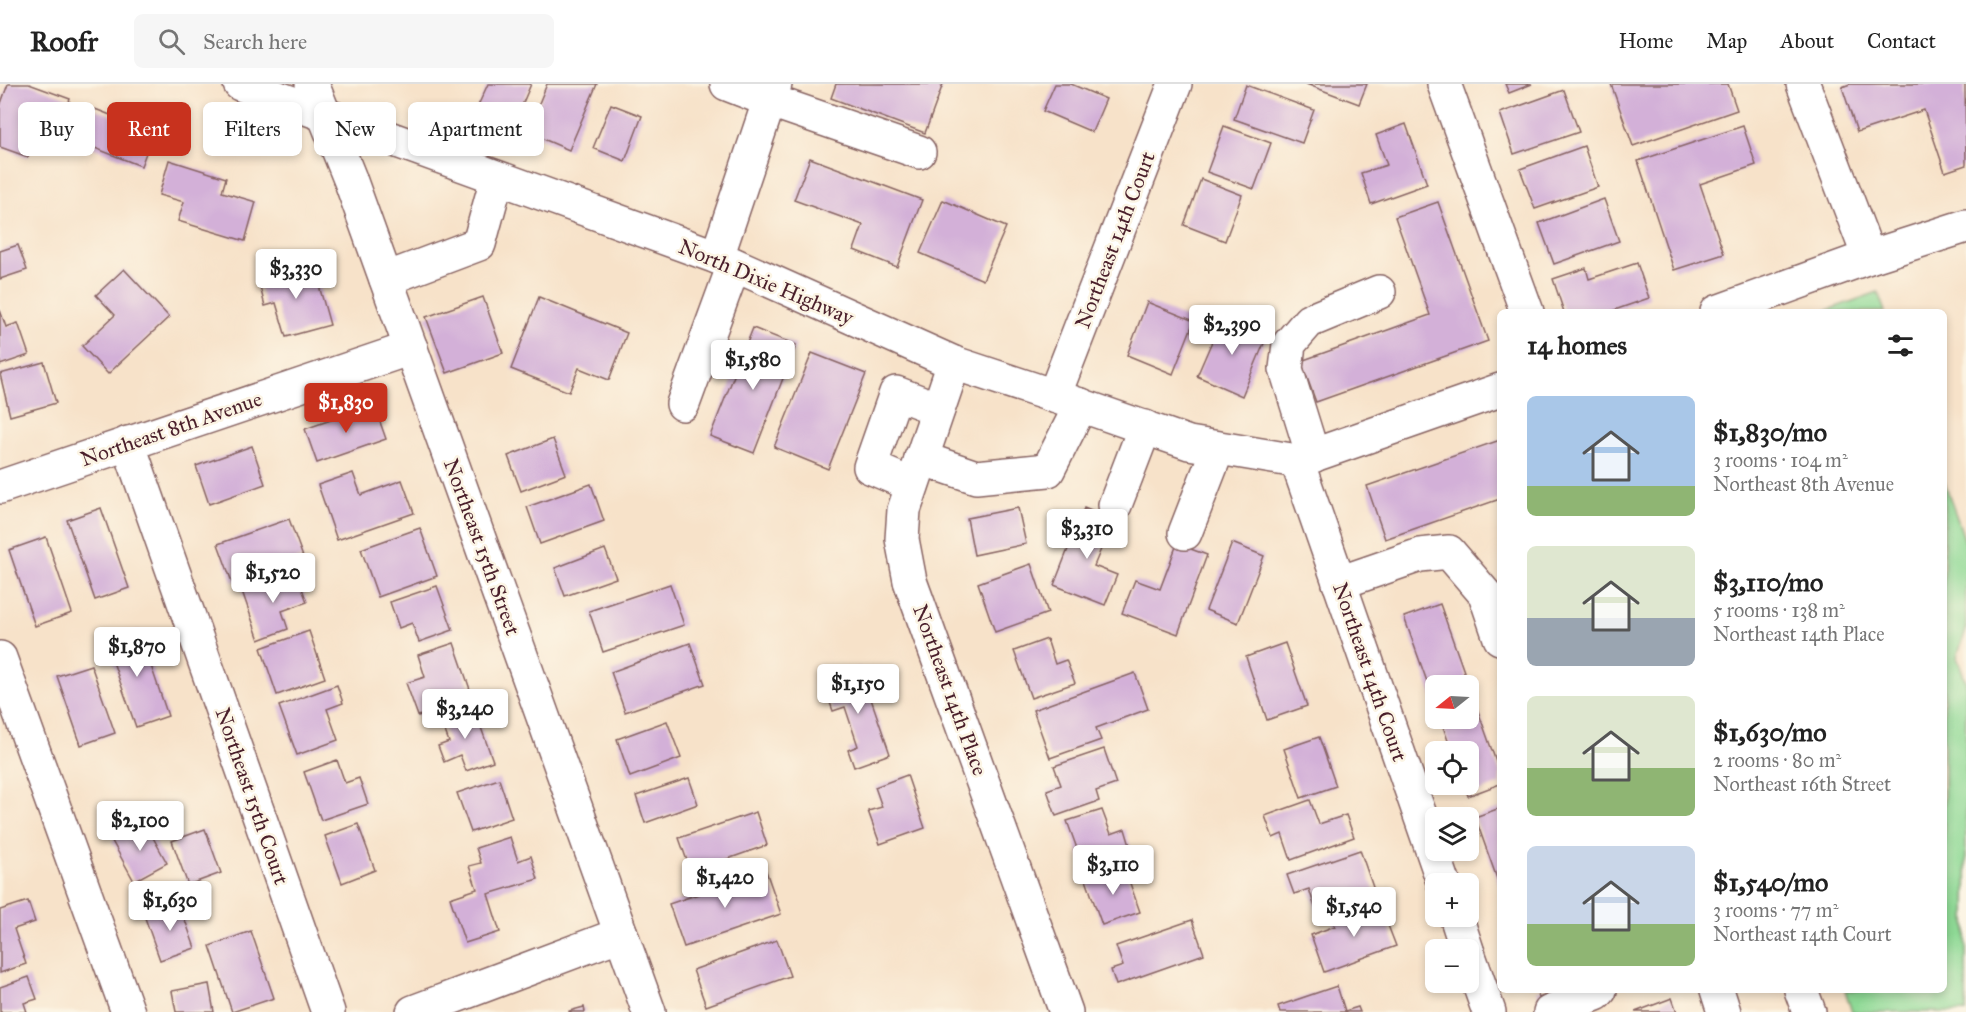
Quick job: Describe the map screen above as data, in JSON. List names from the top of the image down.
{
  "streets": {
    "street": [
      "Northeast 14th Court",
      "North Dixie Highway",
      "Northeast 8th Avenue",
      "Northeast 15th Street",
      "Northeast 14th Place",
      "Northeast 15th Court"
    ]
  },
  "crossings": [
    ["Northeast 14th Court", "North Dixie Highway"],
    ["Northeast 14th Court", "Northeast 14th Place"],
    ["North Dixie Highway", "Northeast 14th Place"],
    ["Northeast 8th Avenue", "Northeast 15th Street"],
    ["Northeast 8th Avenue", "Northeast 15th Court"]
  ],
  "north": "left",
  "page": {
    "header": "Roofr",
    "search": "Search here",
    "nav": [
      "Home",
      "Map",
      "About",
      "Contact"
    ],
    "chip": [
      "Buy",
      "Rent",
      "Filters",
      "New",
      "Apartment"
    ],
    "price": [
      "$3,330",
      "$2,390",
      "$1,580",
      "$1,830",
      "$3,310",
      "$1,520",
      "$1,870",
      "$1,150",
      "$3,240",
      "$2,100",
      "$3,110",
      "$1,420",
      "$1,630",
      "$1,540"
    ],
    "heading": "14 homes",
    "list": [
      {
        "name": "$1,830/mo",
        "note": "3 rooms · 104 m² · Northeast 8th Avenue"
      },
      {
        "name": "$3,110/mo",
        "note": "5 rooms · 138 m² · Northeast 14th Place"
      },
      {
        "name": "$1,630/mo",
        "note": "2 rooms · 80 m² · Northeast 16th Street"
      },
      {
        "name": "$1,540/mo",
        "note": "3 rooms · 77 m² · Northeast 14th Court"
      }
    ],
    "map_buttons": ["+", "−"]
  }
}
